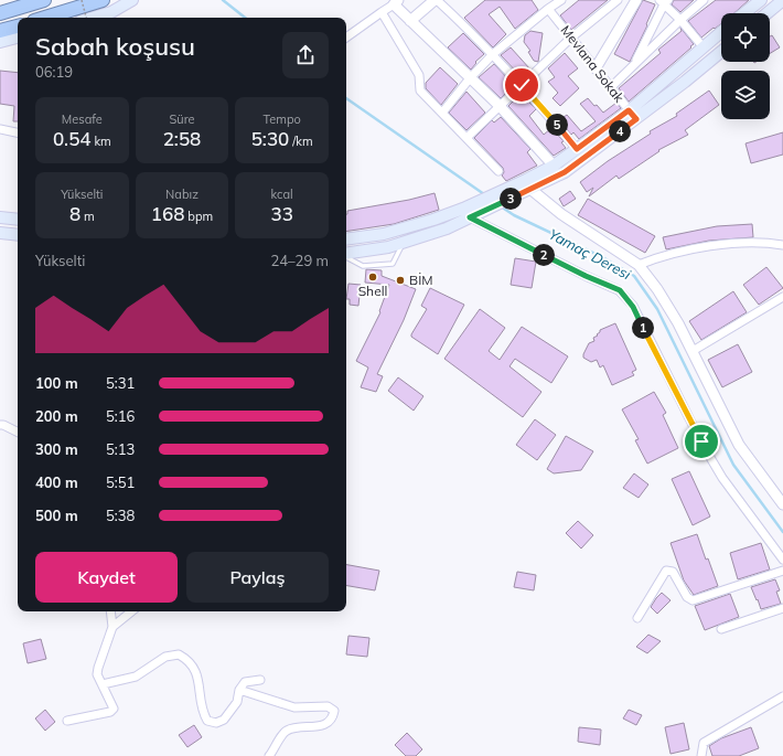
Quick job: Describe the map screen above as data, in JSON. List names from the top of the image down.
{
  "streets": {
    "street": ["Mevlana Sokak"]
  },
  "water": ["Yamaç Deresi"],
  "places": ["Shell", "BİM"],
  "page": {
    "heading": ["Sabah koşusu", "06:19"],
    "stats": [
      ["Mesafe", "0.54 km"],
      ["Süre", "2:58"],
      ["Tempo", "5:30 /km"],
      ["Yükselti", "8 m"],
      ["Nabız", "168 bpm"],
      ["kcal", "33"]
    ],
    "pins": [
      "5",
      "4",
      "3",
      "2",
      "1"
    ],
    "chart": ["Yükselti", "24–29 m"],
    "list": [
      {
        "name": "100 m",
        "note": "5:31"
      },
      {
        "name": "200 m",
        "note": "5:16"
      },
      {
        "name": "300 m",
        "note": "5:13"
      },
      {
        "name": "400 m",
        "note": "5:51"
      },
      {
        "name": "500 m",
        "note": "5:38"
      }
    ],
    "buttons": ["Kaydet", "Paylaş"]
  }
}
